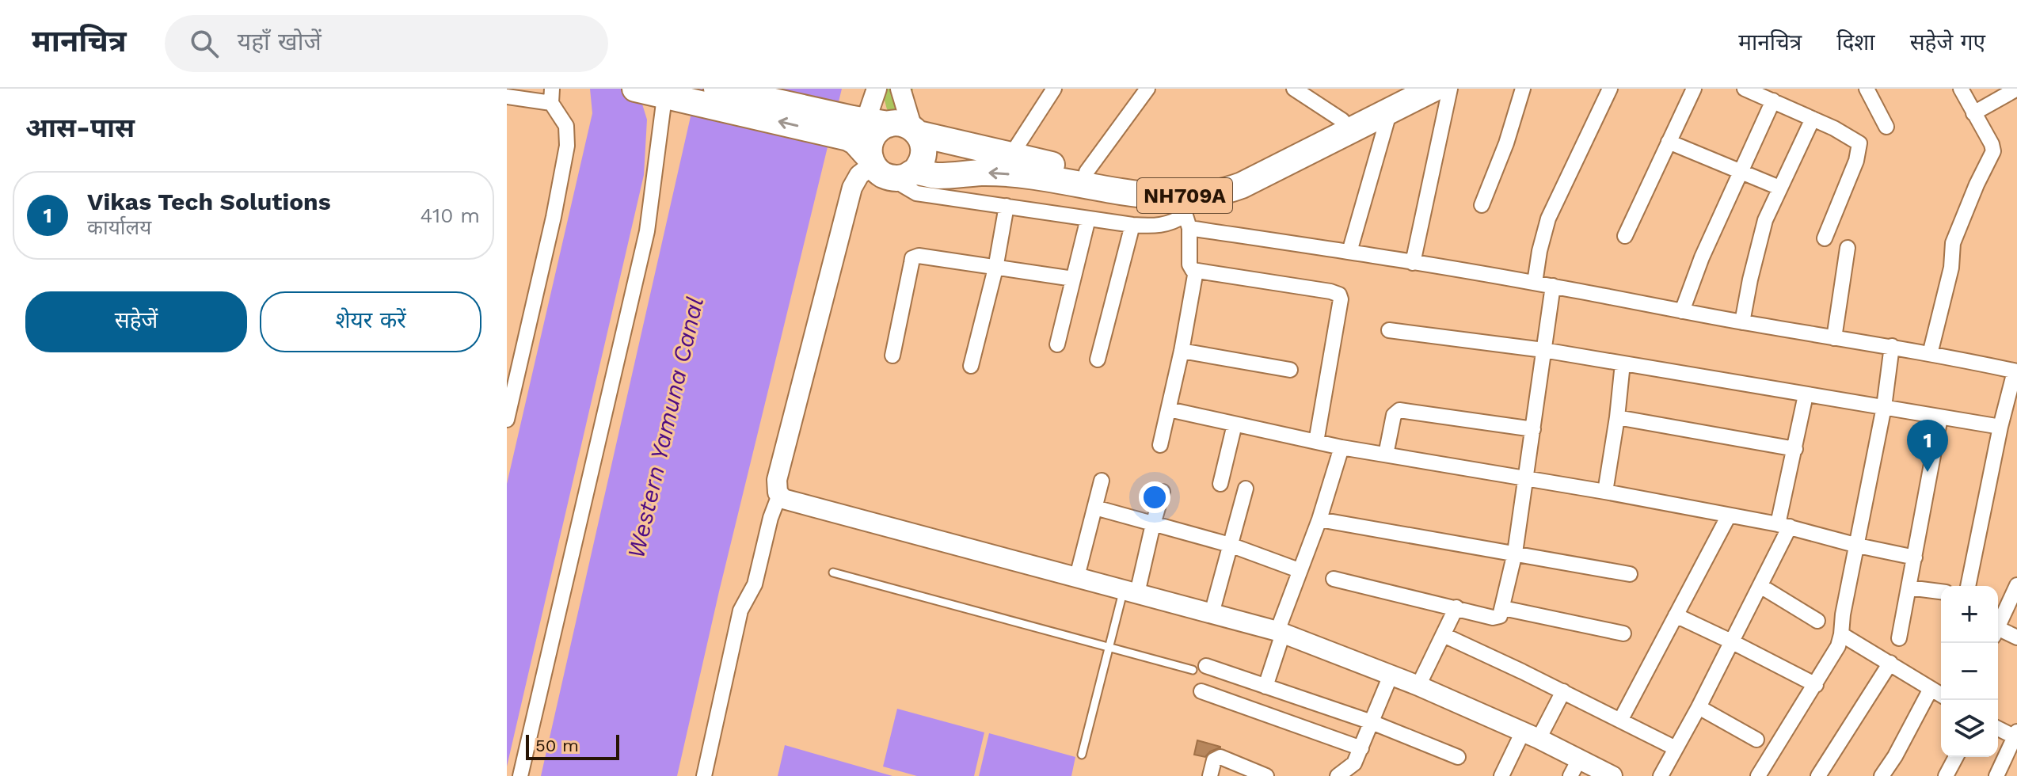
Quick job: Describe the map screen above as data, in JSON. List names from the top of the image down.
{
  "streets": {
    "highway": ["NH709A"]
  },
  "water": ["Western Yamuna Canal"],
  "scale_bar": "50 m",
  "page": {
    "header": "मानचित्र",
    "search": "यहाँ खोजें",
    "nav": ["मानचित्र", "दिशा", "सहेजे गए"],
    "heading": "आस-पास",
    "list": [
      {
        "mark": "1",
        "name": "Vikas Tech Solutions",
        "note": "कार्यालय",
        "value": "410 m"
      }
    ],
    "buttons": ["सहेजें", "शेयर करें"],
    "pins": "1",
    "map_buttons": ["+", "−"],
    "scale": "50 m"
  }
}
